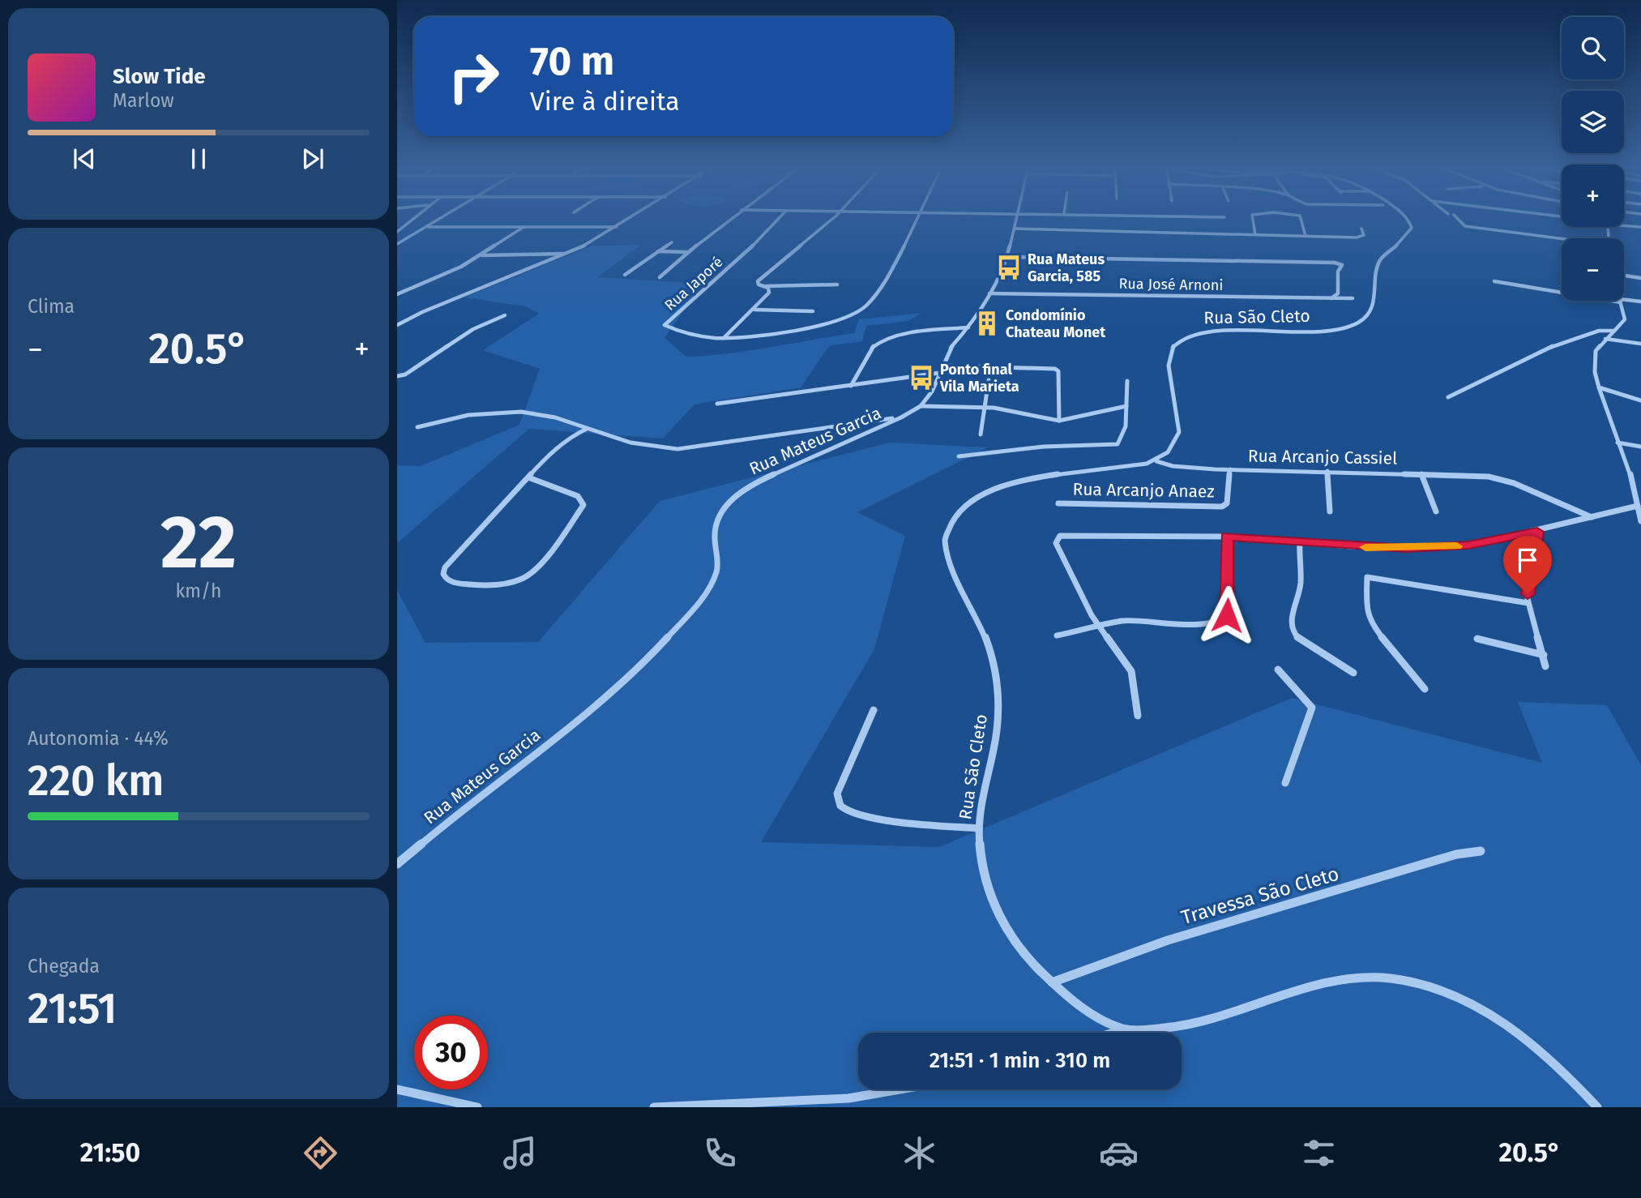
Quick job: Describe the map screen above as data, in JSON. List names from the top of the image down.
{
  "streets": {
    "street": [
      "Rua Japoré",
      "Rua José Arnoni",
      "Rua São Cleto",
      "Rua Mateus Garcia",
      "Rua Arcanjo Cassiel",
      "Rua Arcanjo Anaez",
      "Travessa São Cleto"
    ]
  },
  "crossings": [
    ["Rua José Arnoni", "Rua Mateus Garcia"],
    ["Rua São Cleto", "Rua Arcanjo Cassiel"],
    ["Rua São Cleto", "Travessa São Cleto"],
    ["Rua Arcanjo Cassiel", "Rua Arcanjo Anaez"]
  ],
  "places": {
    "bus stop": ["Rua Mateus Garcia, 585", "Ponto final Vila Marieta"],
    "building": ["Condomínio Chateau Monet"]
  },
  "page": {
    "map_buttons": ["+", "−"],
    "turn": ["70 m", "Vire à direita"],
    "song": ["Slow Tide", "Marlow"],
    "tile": [
      "Clima",
      ["22", "km/h"],
      ["Autonomia · 44%", "220 km"],
      ["Chegada", "21:51"]
    ],
    "heat": ["−", "20.5°", "+"],
    "limit": "30",
    "trip": "21:51 · 1 min · 310 m",
    "tabs": ["21:50", "20.5°"]
  }
}
